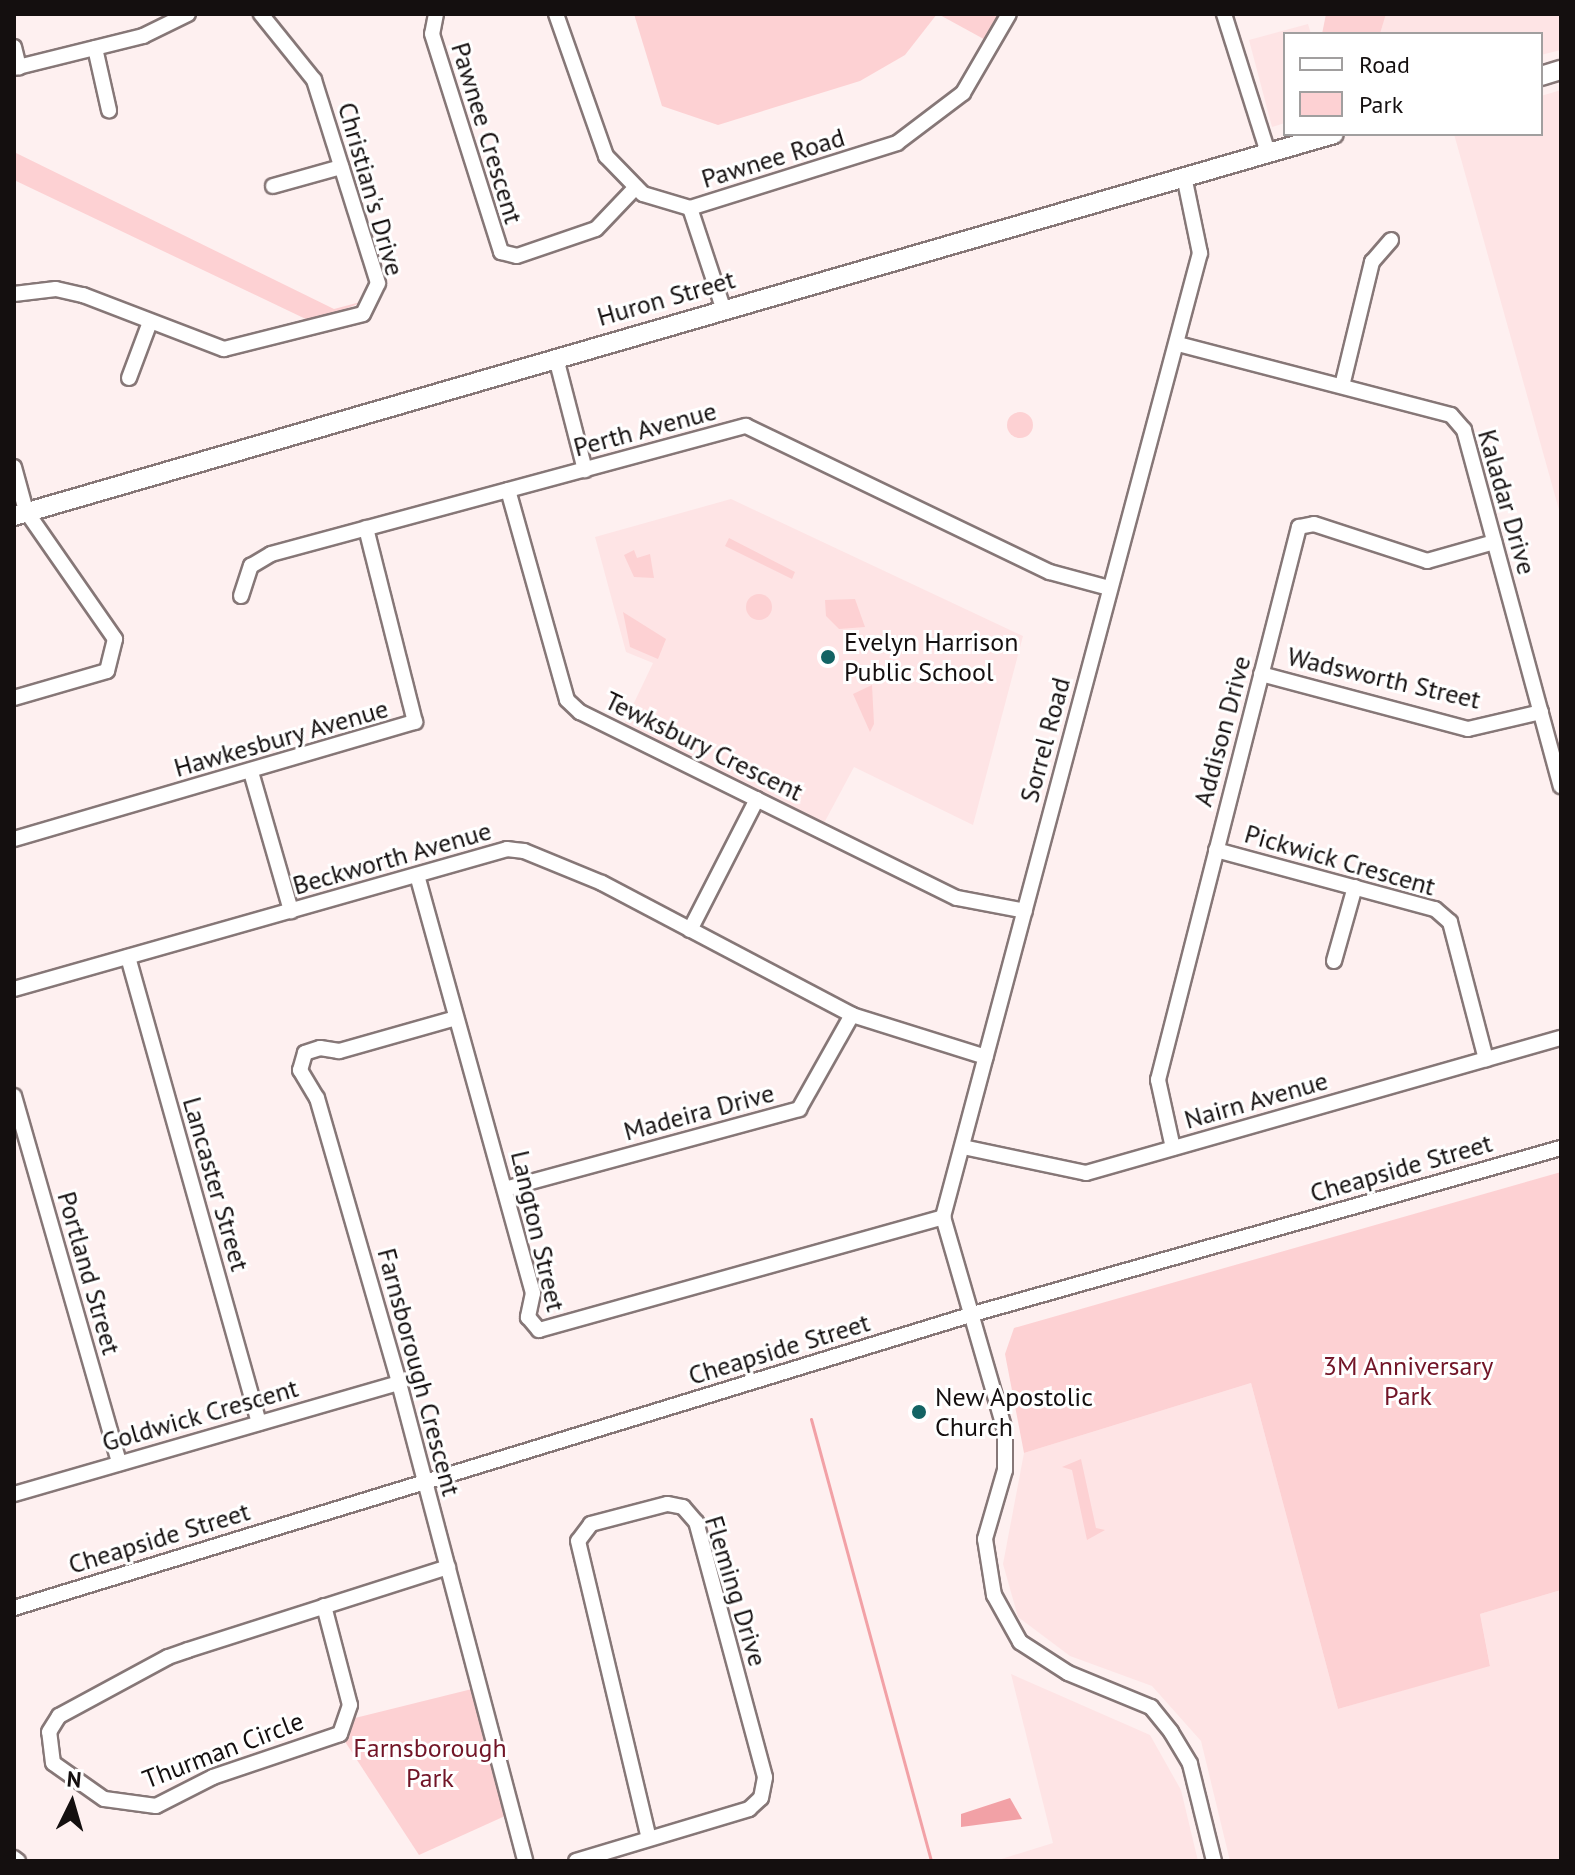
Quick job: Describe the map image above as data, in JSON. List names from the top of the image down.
{
  "streets": {
    "main road": ["Huron Street"],
    "street": [
      "Pawnee Crescent",
      "Pawnee Road",
      "Christian's Drive",
      "Perth Avenue",
      "Kaladar Drive",
      "Wadsworth Street",
      "Addison Drive",
      "Hawkesbury Avenue",
      "Sorrel Road",
      "Tewksbury Crescent",
      "Beckworth Avenue",
      "Pickwick Crescent",
      "Nairn Avenue",
      "Madeira Drive",
      "Cheapside Street",
      "Lancaster Street",
      "Langton Street",
      "Portland Street",
      "Farnsborough Crescent",
      "Goldwick Crescent",
      "Fleming Drive",
      "Thurman Circle"
    ]
  },
  "crossings": [
    ["Pawnee Crescent", "Pawnee Road"],
    ["Huron Street", "Sorrel Road"],
    ["Perth Avenue", "Hawkesbury Avenue"],
    ["Perth Avenue", "Sorrel Road"],
    ["Perth Avenue", "Tewksbury Crescent"],
    ["Kaladar Drive", "Wadsworth Street"],
    ["Kaladar Drive", "Addison Drive"],
    ["Kaladar Drive", "Sorrel Road"],
    ["Wadsworth Street", "Addison Drive"],
    ["Addison Drive", "Pickwick Crescent"],
    ["Addison Drive", "Nairn Avenue"],
    ["Sorrel Road", "Tewksbury Crescent"],
    ["Sorrel Road", "Beckworth Avenue"],
    ["Sorrel Road", "Nairn Avenue"],
    ["Sorrel Road", "Langton Street"],
    ["Beckworth Avenue", "Madeira Drive"],
    ["Beckworth Avenue", "Lancaster Street"],
    ["Beckworth Avenue", "Langton Street"],
    ["Pickwick Crescent", "Nairn Avenue"],
    ["Madeira Drive", "Langton Street"],
    ["Cheapside Street", "Farnsborough Crescent"],
    ["Lancaster Street", "Goldwick Crescent"],
    ["Langton Street", "Farnsborough Crescent"],
    ["Portland Street", "Goldwick Crescent"],
    ["Farnsborough Crescent", "Goldwick Crescent"],
    ["Farnsborough Crescent", "Thurman Circle"]
  ],
  "parks": ["3M Anniversary Park", "Farnsborough Park"],
  "places": ["Evelyn Harrison Public School", "New Apostolic Church"],
  "legend": ["Road", "Park"],
  "north": "top"
}
